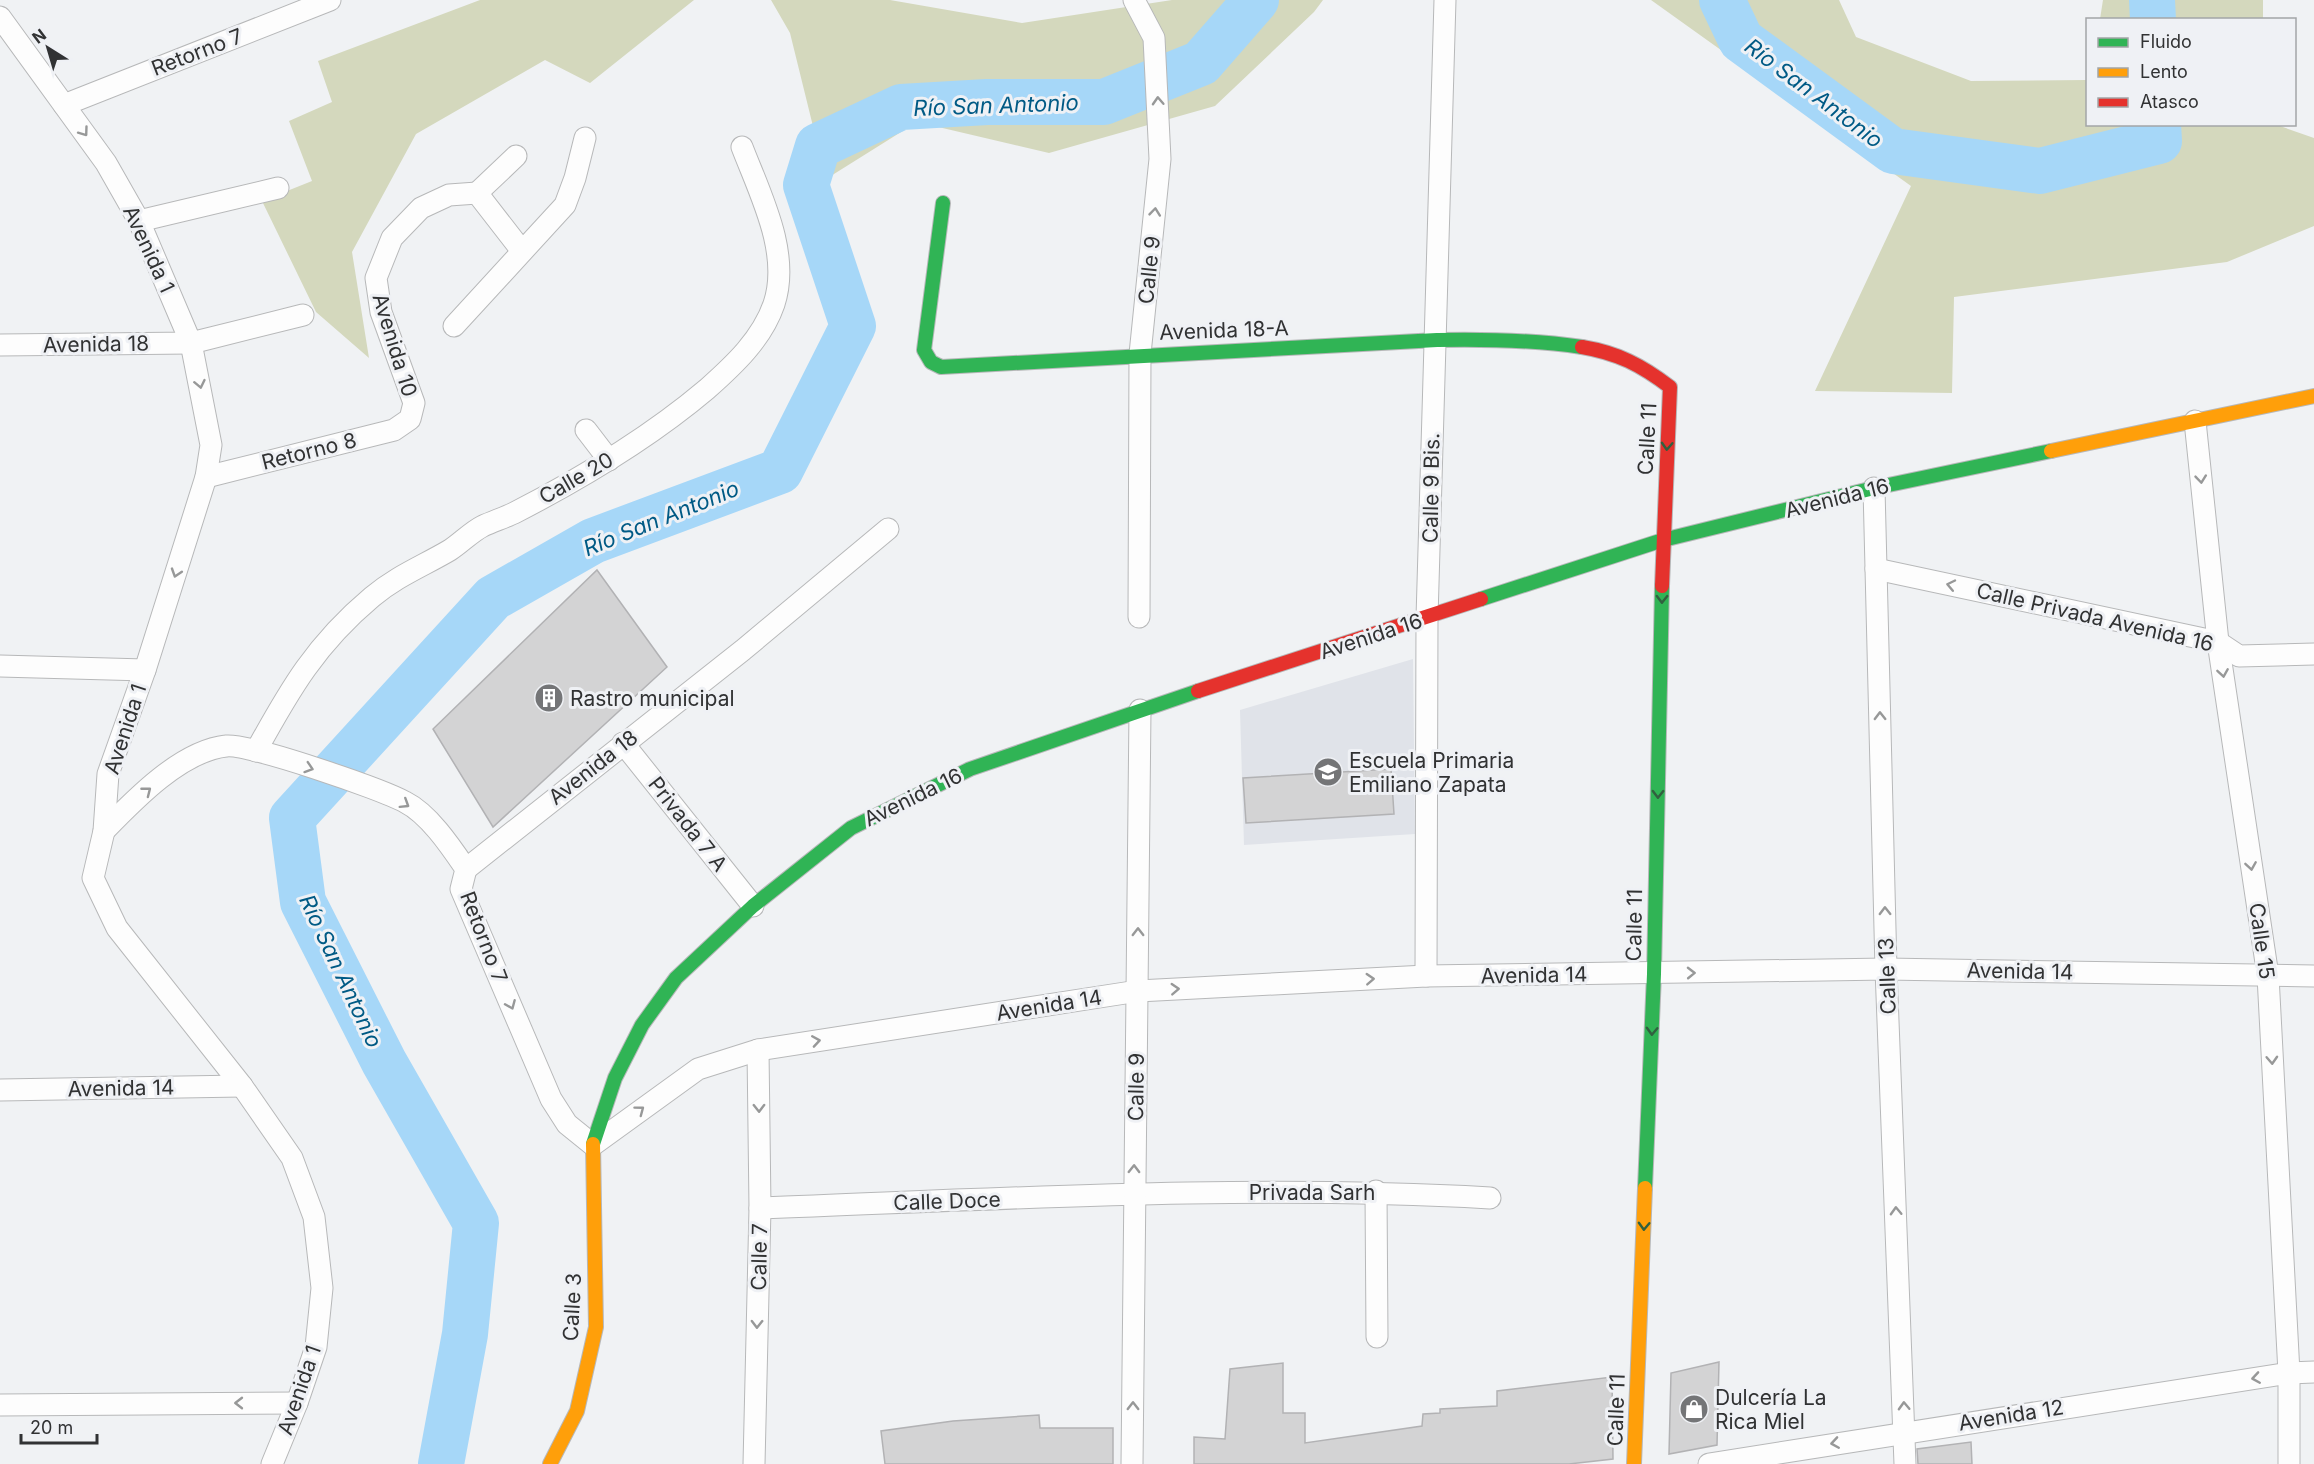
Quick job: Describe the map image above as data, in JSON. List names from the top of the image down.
{
  "streets": {
    "street": [
      "Retorno 7",
      "Avenida 1",
      "Calle 9",
      "Avenida 18-A",
      "Avenida 18",
      "Avenida 10",
      "Calle 11",
      "Retorno 8",
      "Calle 20",
      "Calle 9 Bis.",
      "Avenida 16",
      "Calle Privada Avenida 16",
      "Privada 7 A",
      "Calle 15",
      "Avenida 14",
      "Calle 13",
      "Privada Sarh",
      "Calle Doce",
      "Calle 7",
      "Calle 3",
      "Avenida 12"
    ]
  },
  "crossings": [
    ["Retorno 7", "Avenida 1"],
    ["Retorno 7", "Avenida 18"],
    ["Retorno 7", "Calle 20"],
    ["Retorno 7", "Avenida 16"],
    ["Retorno 7", "Calle 3"],
    ["Avenida 1", "Avenida 18"],
    ["Avenida 1", "Retorno 8"],
    ["Avenida 1", "Avenida 14"],
    ["Calle 9", "Avenida 18-A"],
    ["Calle 9", "Avenida 16"],
    ["Calle 9", "Avenida 14"],
    ["Calle 9", "Privada Sarh"],
    ["Calle 9", "Calle Doce"],
    ["Avenida 18-A", "Calle 11"],
    ["Avenida 18-A", "Calle 9 Bis."],
    ["Avenida 18", "Privada 7 A"],
    ["Avenida 10", "Retorno 8"],
    ["Calle 11", "Avenida 16"],
    ["Calle 11", "Avenida 14"],
    ["Calle 9 Bis.", "Avenida 16"],
    ["Calle 9 Bis.", "Avenida 14"],
    ["Avenida 16", "Privada 7 A"],
    ["Avenida 16", "Calle 15"],
    ["Avenida 16", "Calle 13"],
    ["Avenida 16", "Calle 3"],
    ["Calle Privada Avenida 16", "Calle 15"],
    ["Calle Privada Avenida 16", "Calle 13"],
    ["Calle 15", "Avenida 14"],
    ["Calle 15", "Avenida 12"],
    ["Avenida 14", "Calle 13"],
    ["Avenida 14", "Calle 7"],
    ["Calle 13", "Avenida 12"],
    ["Privada Sarh", "Calle Doce"],
    ["Calle Doce", "Calle 7"]
  ],
  "one_way": [
    "Calle 9",
    "Calle 11",
    "Calle Privada Avenida 16",
    "Calle 15",
    "Avenida 14",
    "Calle 13",
    "Calle 7",
    "Avenida 12"
  ],
  "water": ["Río San Antonio"],
  "places": {
    "building": ["Rastro municipal"],
    "school or university": ["Escuela Primaria Emiliano Zapata"],
    "shop": ["Dulcería La Rica Miel"]
  },
  "legend": ["Fluido", "Lento", "Atasco"],
  "scale_bar": "20 m",
  "north": "top left"
}
